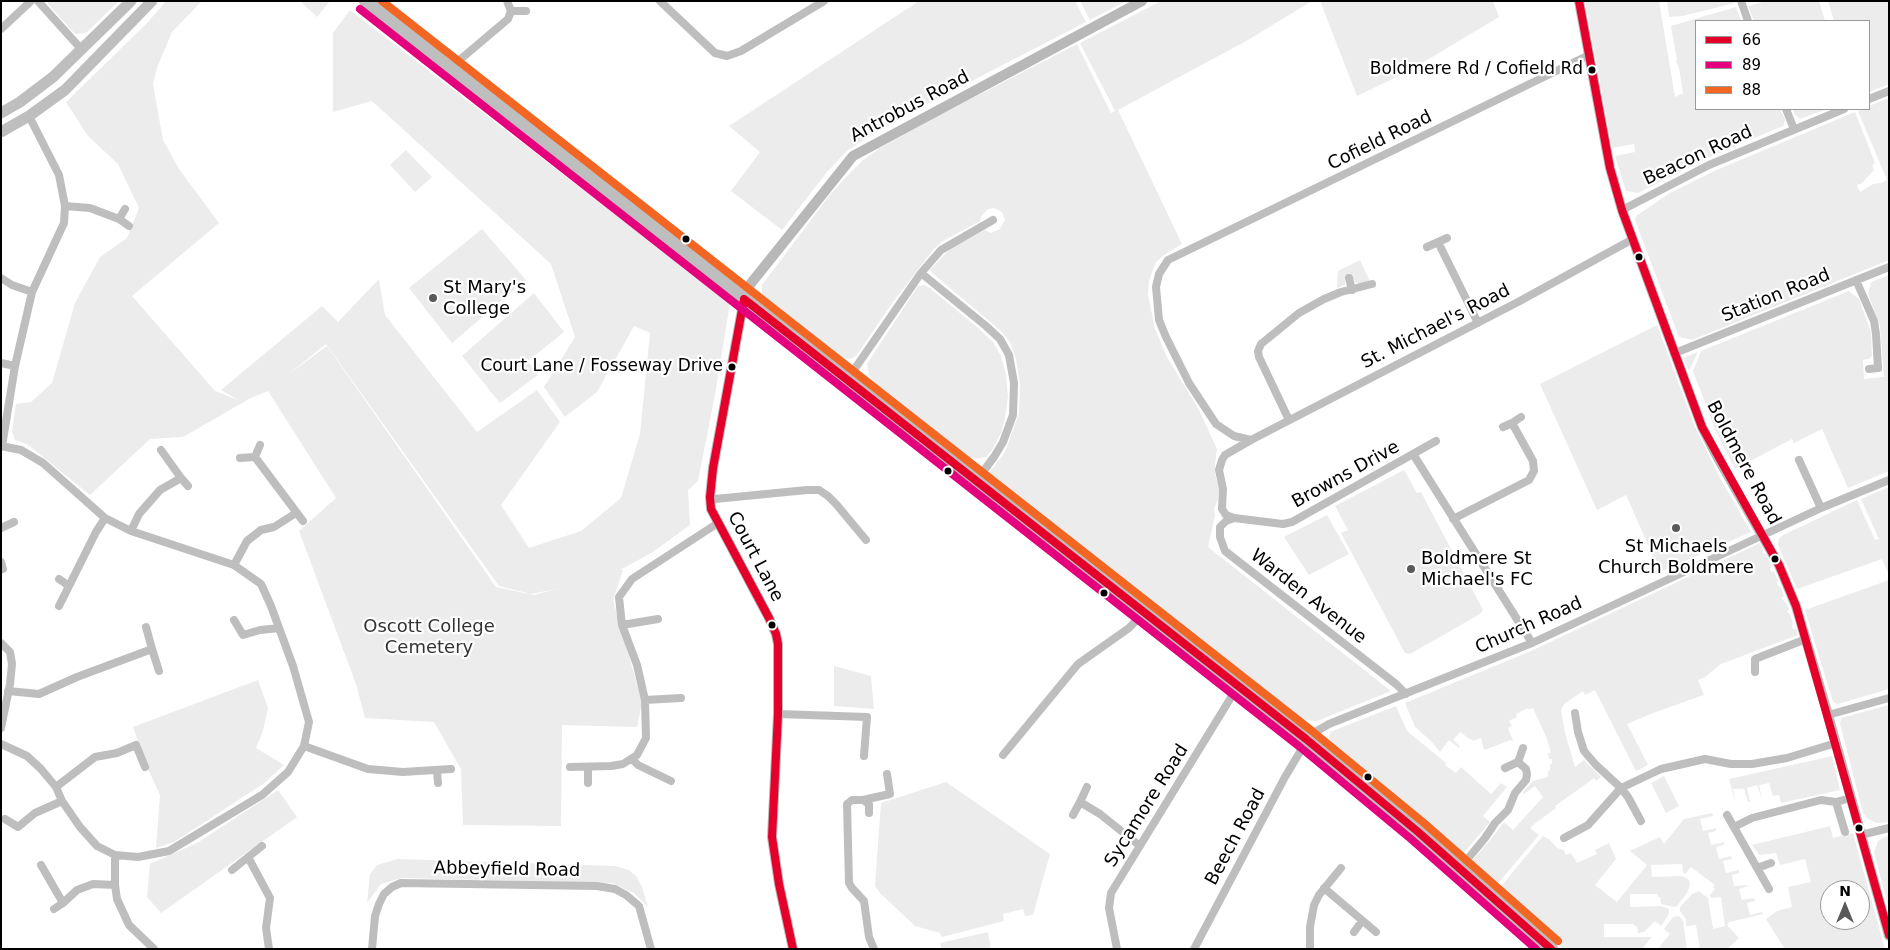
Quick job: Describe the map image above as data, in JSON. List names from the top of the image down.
{
  "streets": {
    "street": [
      "Antrobus Road",
      "Cofield Road",
      "Beacon Road",
      "Station Road",
      "St. Michael's Road",
      "Boldmere Road",
      "Browns Drive",
      "Court Lane",
      "Warden Avenue",
      "Church Road",
      "Sycamore Road",
      "Beech Road",
      "Abbeyfield Road"
    ]
  },
  "crossings": [
    ["Antrobus Road", "Court Lane"],
    ["Cofield Road", "St. Michael's Road"],
    ["Cofield Road", "Boldmere Road"],
    ["Beacon Road", "Boldmere Road"],
    ["Station Road", "Boldmere Road"],
    ["St. Michael's Road", "Boldmere Road"],
    ["St. Michael's Road", "Browns Drive"],
    ["St. Michael's Road", "Warden Avenue"],
    ["Boldmere Road", "Church Road"],
    ["Browns Drive", "Warden Avenue"],
    ["Browns Drive", "Church Road"],
    ["Warden Avenue", "Church Road"],
    ["Church Road", "Beech Road"]
  ],
  "parks": ["Oscott College Cemetery"],
  "places": [
    "Boldmere Rd / Cofield Rd",
    "St Mary's College",
    "Court Lane / Fosseway Drive",
    "St Michaels Church Boldmere",
    "Boldmere St Michael's FC"
  ],
  "lines": ["transit line 66", "transit line 88", "transit line 89"],
  "legend": ["66", "89", "88"],
  "north": "top"
}
